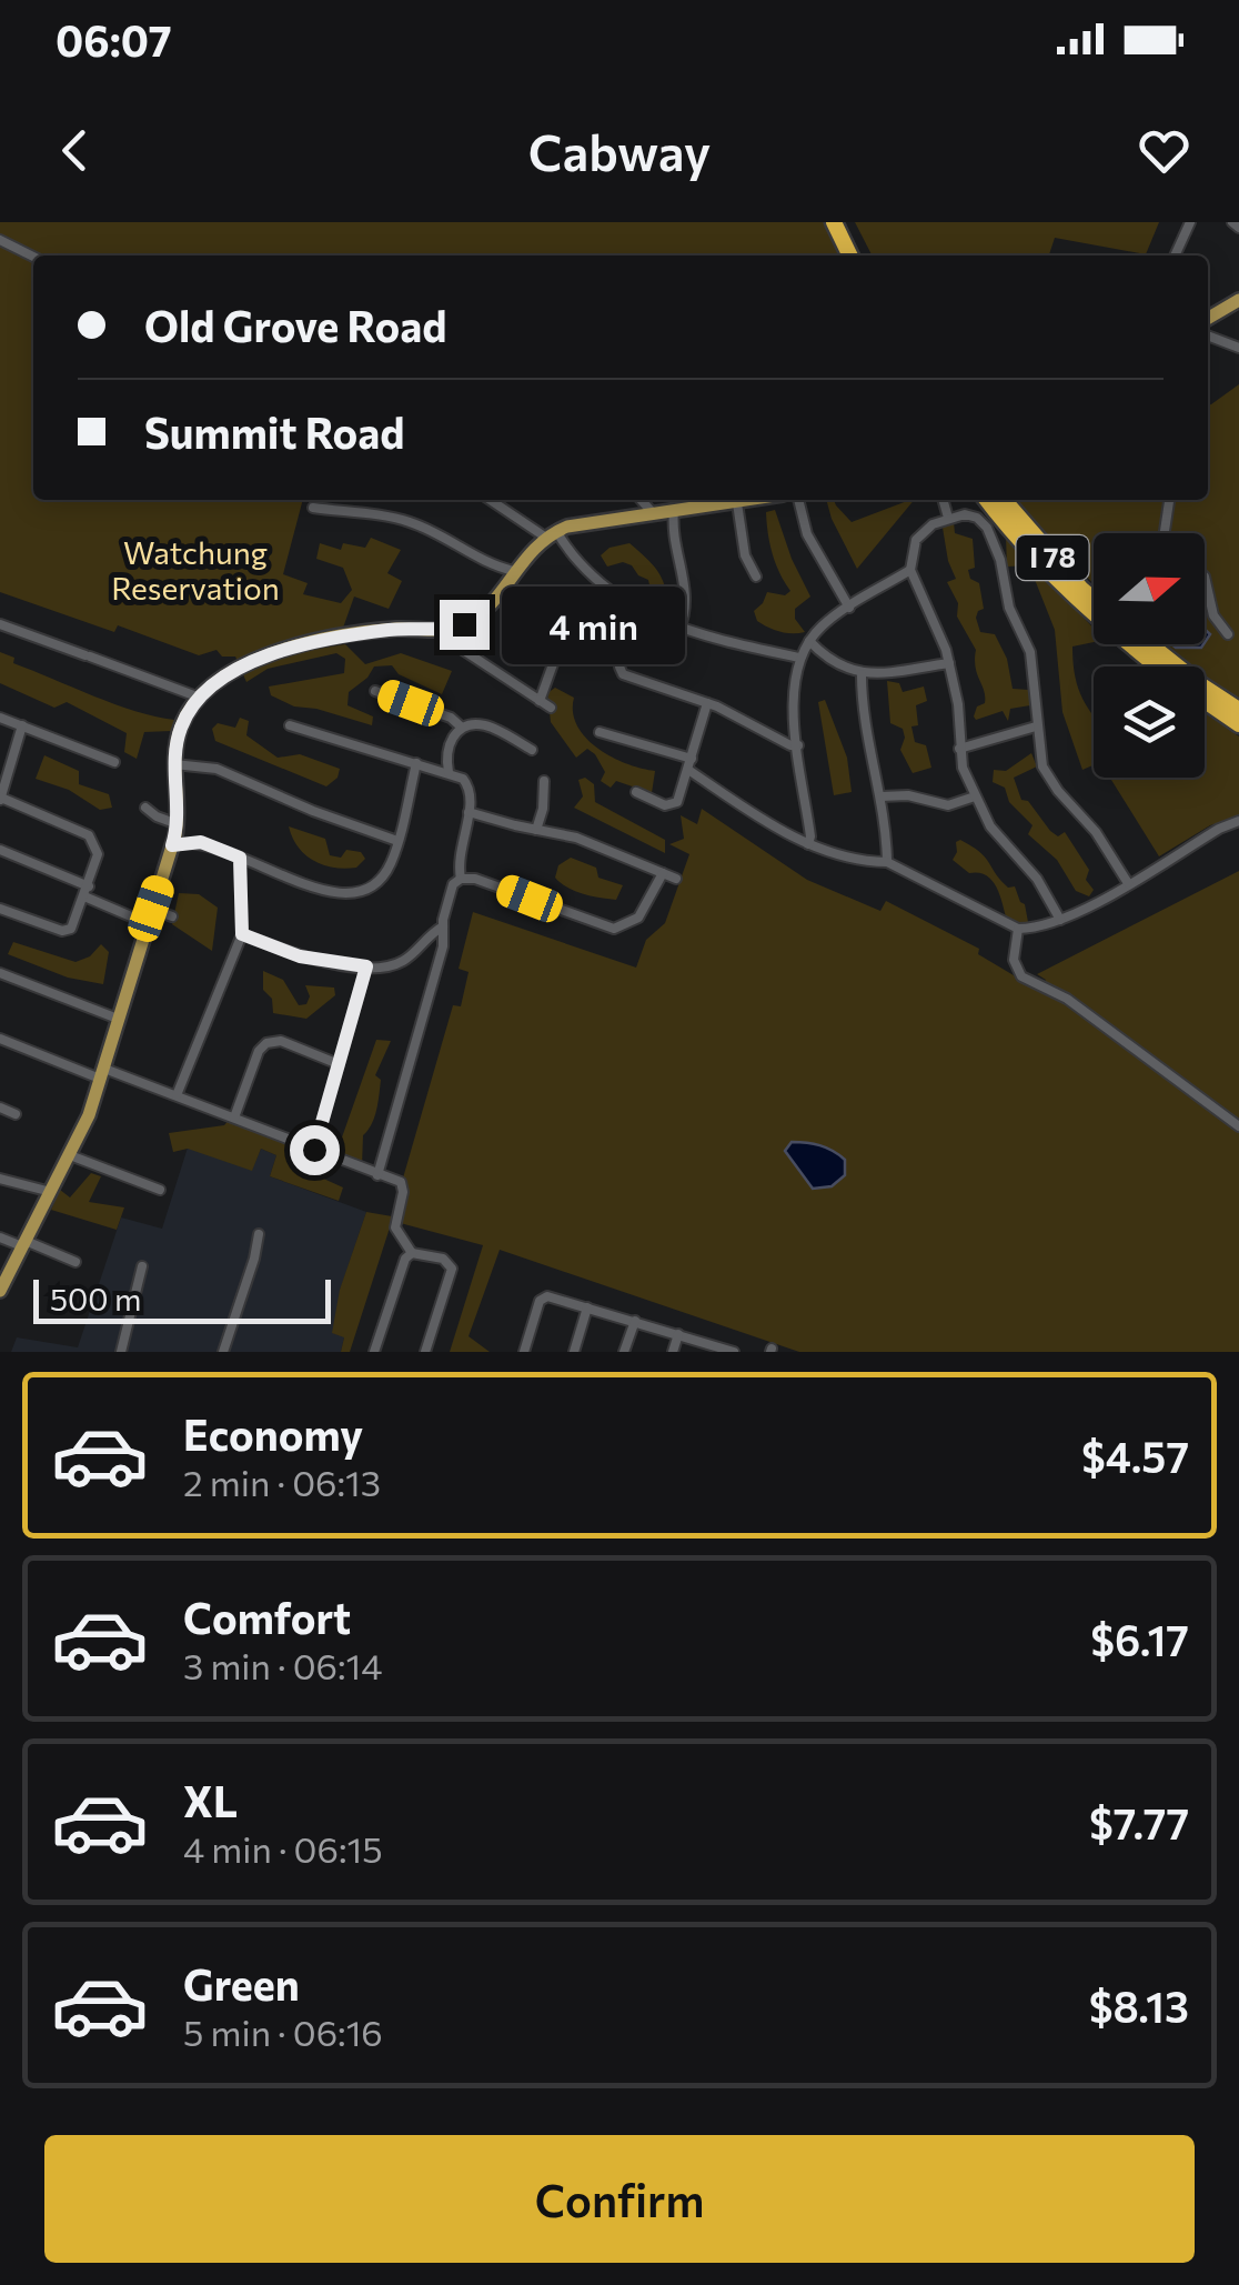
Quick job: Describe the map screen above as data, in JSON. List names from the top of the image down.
{
  "streets": {
    "highway": ["I 78"]
  },
  "parks": ["Watchung Reservation"],
  "scale_bar": "500 m",
  "north": "right",
  "page": {
    "status": "06:07",
    "header": "Cabway",
    "banner": ["Old Grove Road", "Summit Road"],
    "bubble": "4 min",
    "scale": "500 m",
    "list": [
      {
        "name": "Economy",
        "note": "2 min · 06:13",
        "value": "$4.57"
      },
      {
        "name": "Comfort",
        "note": "3 min · 06:14",
        "value": "$6.17"
      },
      {
        "name": "XL",
        "note": "4 min · 06:15",
        "value": "$7.77"
      },
      {
        "name": "Green",
        "note": "5 min · 06:16",
        "value": "$8.13"
      }
    ],
    "buttons": "Confirm"
  }
}
